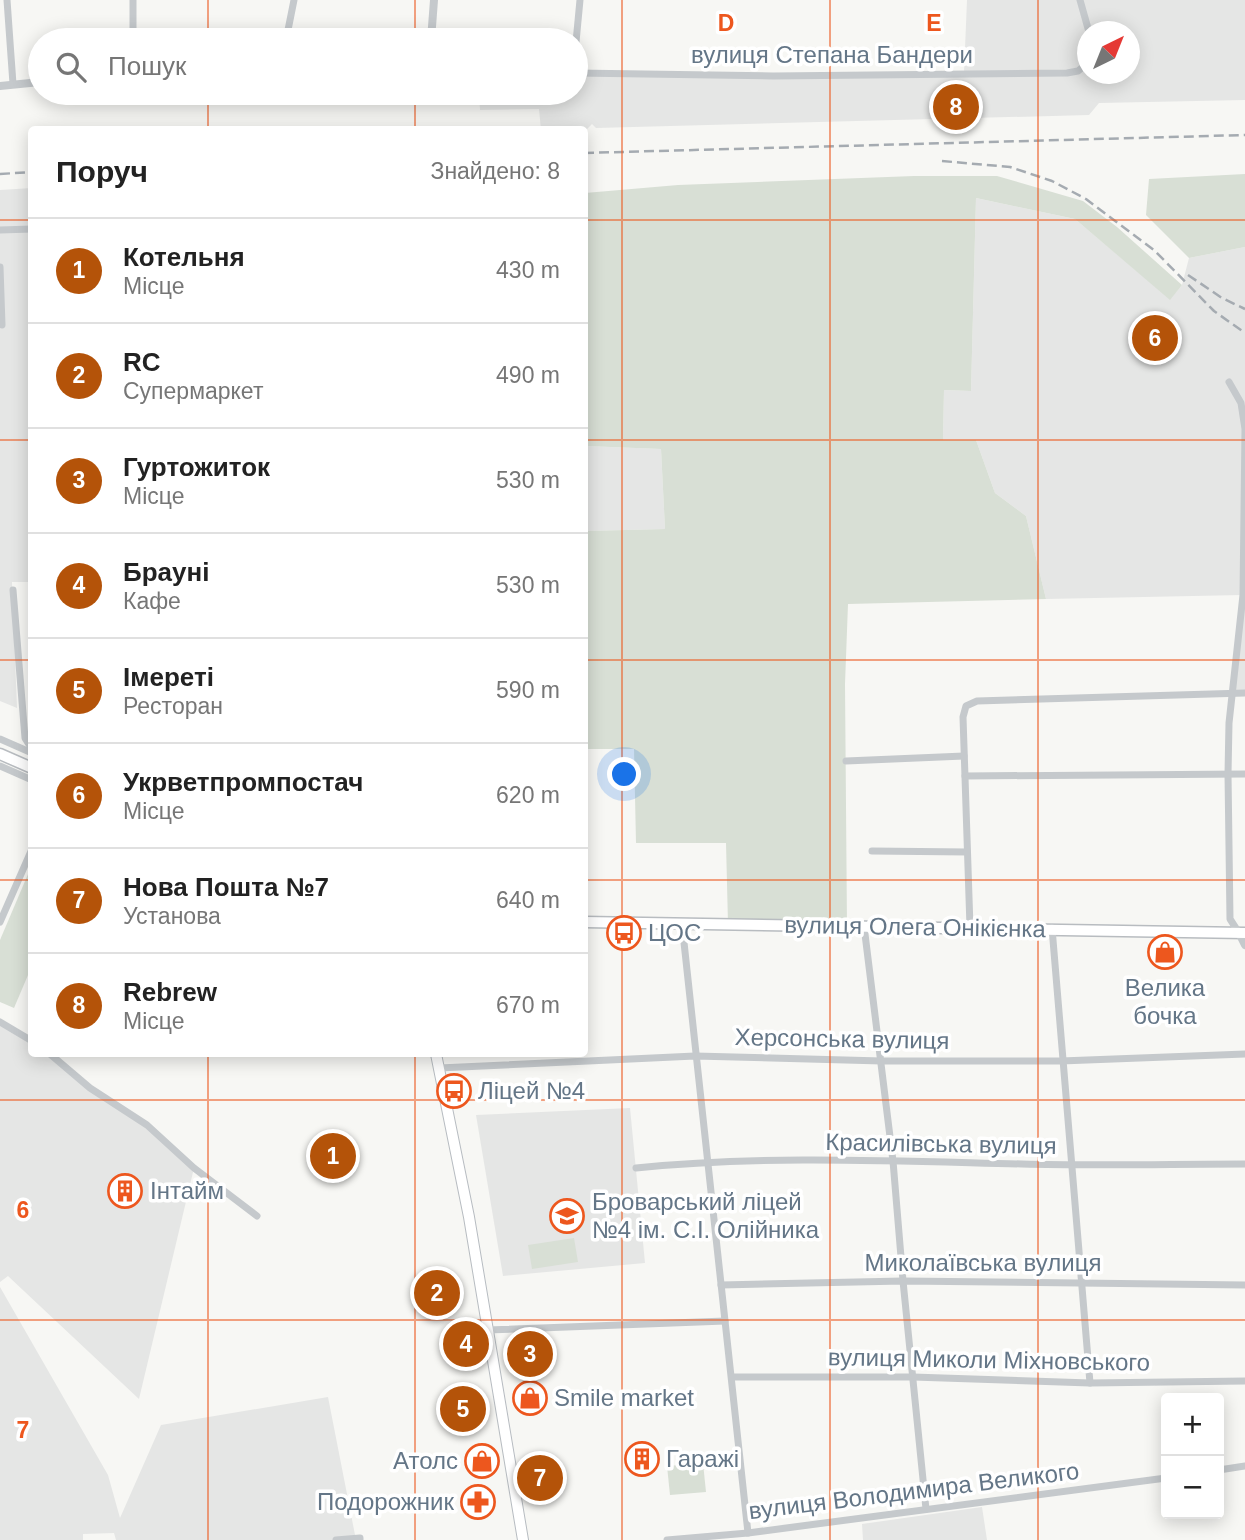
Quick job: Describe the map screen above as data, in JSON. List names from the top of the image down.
{
  "streets": {
    "main road": ["вулиця Олега Онікієнка"],
    "street": [
      "вулиця Степана Бандери",
      "Херсонська вулиця",
      "Красилівська вулиця",
      "Миколаївська вулиця",
      "вулиця Миколи Міхновського",
      "вулиця Володимира Великого"
    ]
  },
  "places": {
    "bus stop": ["ЦОС", "Ліцей №4"],
    "shop": ["Велика бочка", "Smile market", "Атолс"],
    "building": ["Інтайм", "Гаражі"],
    "school or university": ["Броварський ліцей №4 ім. С.І. Олійника"],
    "pharmacy": ["Подорожник"]
  },
  "north": "top right",
  "page": {
    "search": "Пошук",
    "pins": [
      "8",
      "6",
      "1",
      "2",
      "4",
      "3",
      "5",
      "7"
    ],
    "heading": ["Поруч", "Знайдено: 8"],
    "list": [
      {
        "mark": "1",
        "name": "Котельня",
        "note": "Місце",
        "value": "430 m"
      },
      {
        "mark": "2",
        "name": "RC",
        "note": "Супермаркет",
        "value": "490 m"
      },
      {
        "mark": "3",
        "name": "Гуртожиток",
        "note": "Місце",
        "value": "530 m"
      },
      {
        "mark": "4",
        "name": "Брауні",
        "note": "Кафе",
        "value": "530 m"
      },
      {
        "mark": "5",
        "name": "Імереті",
        "note": "Ресторан",
        "value": "590 m"
      },
      {
        "mark": "6",
        "name": "Укрветпромпостач",
        "note": "Місце",
        "value": "620 m"
      },
      {
        "mark": "7",
        "name": "Нова Пошта №7",
        "note": "Установа",
        "value": "640 m"
      },
      {
        "mark": "8",
        "name": "Rebrew",
        "note": "Місце",
        "value": "670 m"
      }
    ],
    "map_buttons": ["+", "−"]
  },
  "grid": {
    "columns": ["D", "E"],
    "rows": ["6", "7"]
  }
}
